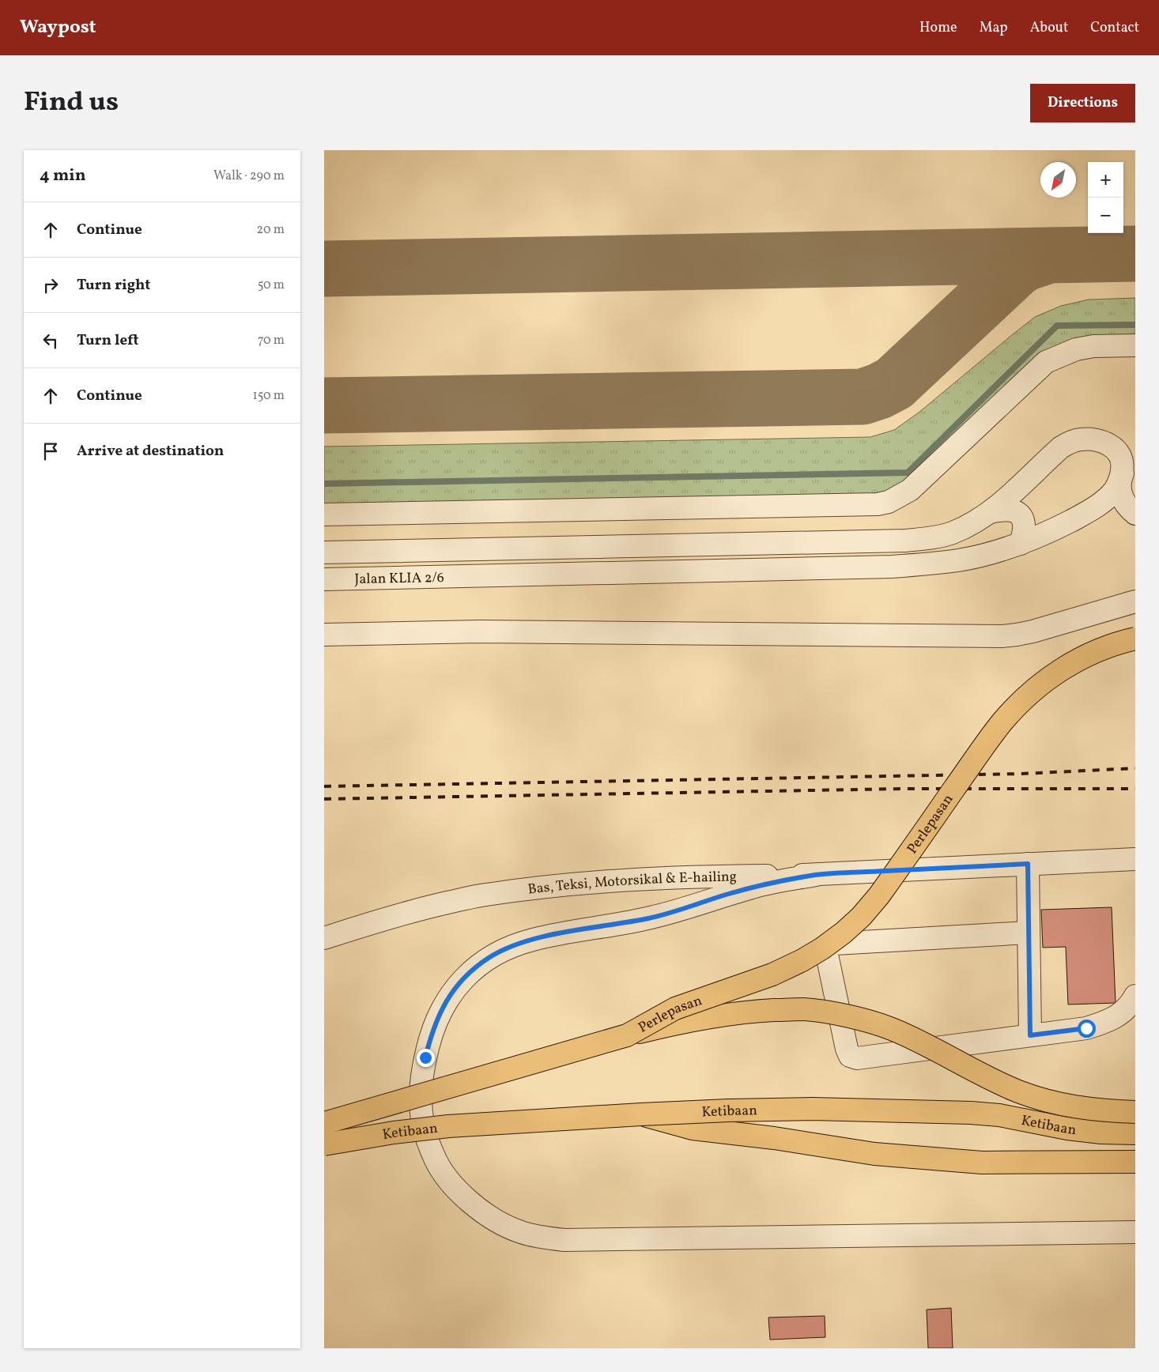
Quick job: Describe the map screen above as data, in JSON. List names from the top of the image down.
{
  "streets": {
    "main road": ["Perlepasan", "Ketibaan"],
    "lane": ["Jalan KLIA 2/6", "Bas, Teksi, Motorsikal & E-hailing"]
  },
  "north": "bottom left",
  "page": {
    "header": "Waypost",
    "nav": [
      "Home",
      "Map",
      "About",
      "Contact"
    ],
    "title": "Find us",
    "buttons": "Directions",
    "heading": ["4 min", "Walk · 290 m"],
    "map_buttons": ["+", "−"],
    "list": [
      ["Continue", "20 m"],
      ["Turn right", "50 m"],
      ["Turn left", "70 m"],
      ["Continue", "150 m"],
      "Arrive at destination"
    ]
  }
}
